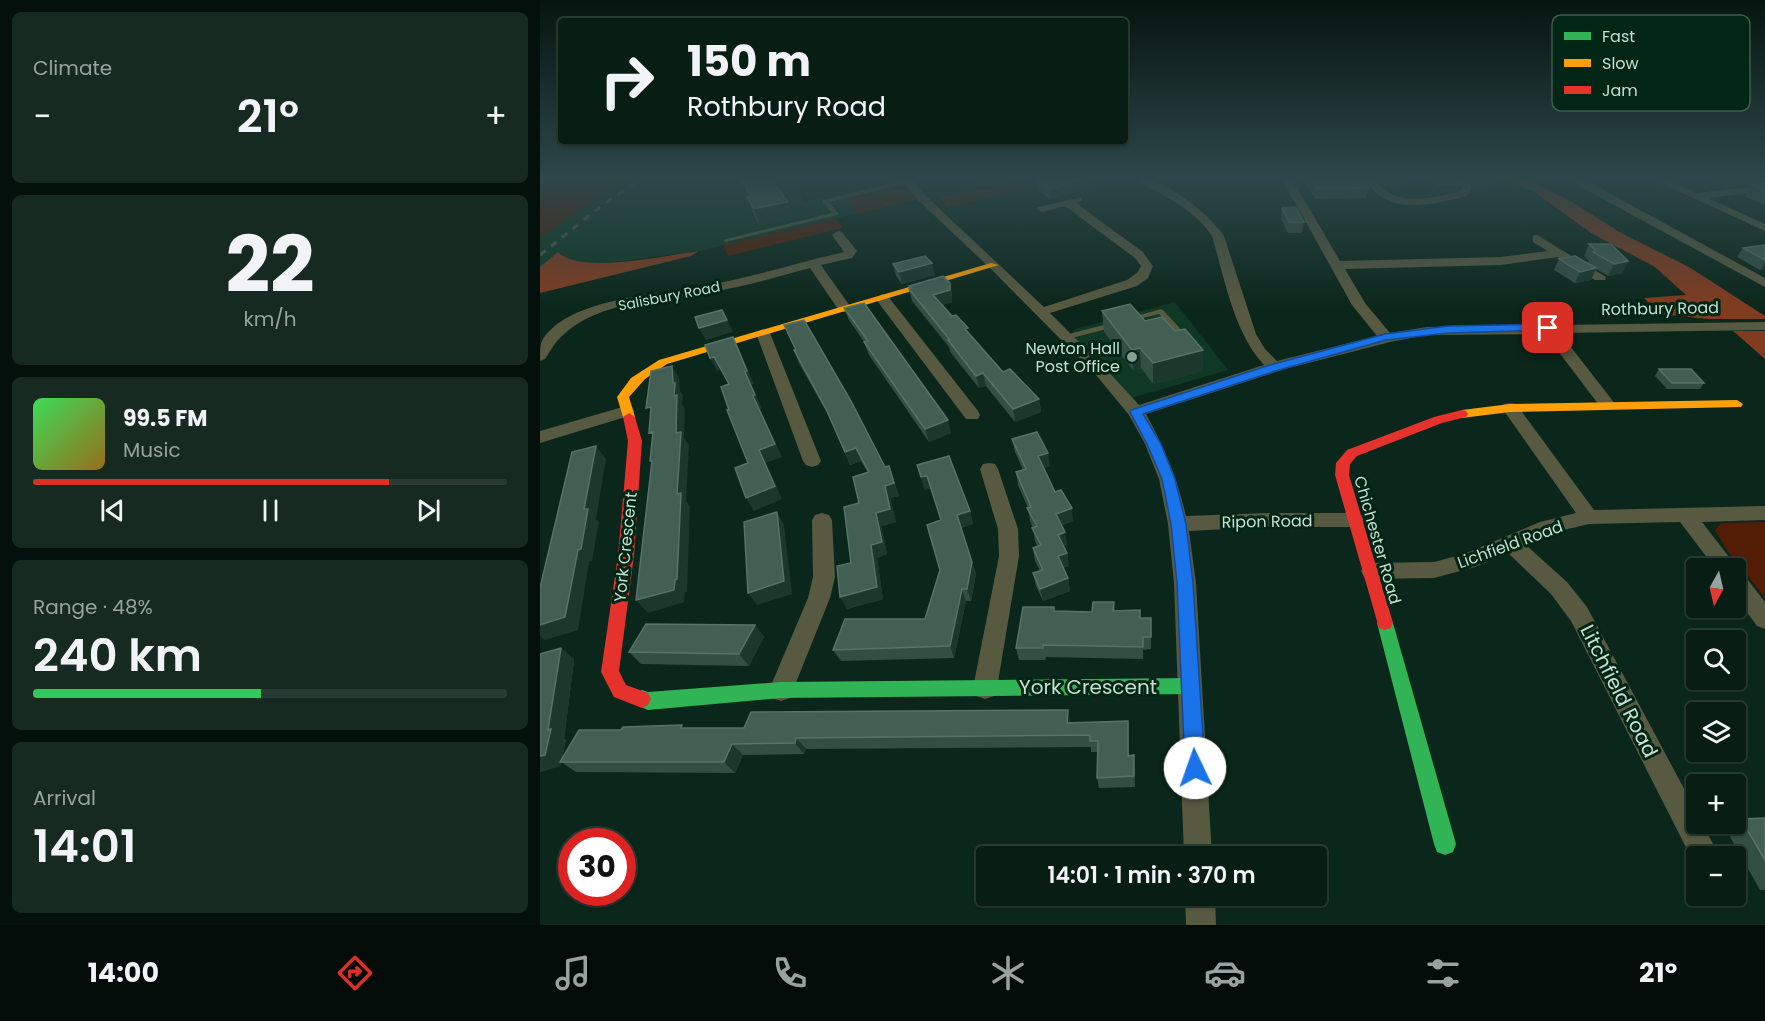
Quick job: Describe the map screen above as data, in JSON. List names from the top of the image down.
{
  "streets": {
    "street": [
      "Salisbury Road",
      "Rothbury Road",
      "Ripon Road",
      "Chichester Road",
      "Lichfield Road",
      "York Crescent",
      "Litchfield Road"
    ]
  },
  "crossings": [
    ["Ripon Road", "Chichester Road"],
    ["Chichester Road", "Lichfield Road"],
    ["Lichfield Road", "Litchfield Road"]
  ],
  "places": ["Newton Hall Post Office"],
  "legend": ["Fast", "Slow", "Jam"],
  "north": "bottom",
  "page": {
    "tile": [
      "Climate",
      ["22", "km/h"],
      ["Range · 48%", "240 km"],
      ["Arrival", "14:01"]
    ],
    "turn": ["150 m", "Rothbury Road"],
    "heat": ["−", "21°", "+"],
    "song": ["99.5 FM", "Music"],
    "map_buttons": ["+", "−"],
    "limit": "30",
    "trip": "14:01 · 1 min · 370 m",
    "tabs": ["14:00", "21°"]
  }
}
